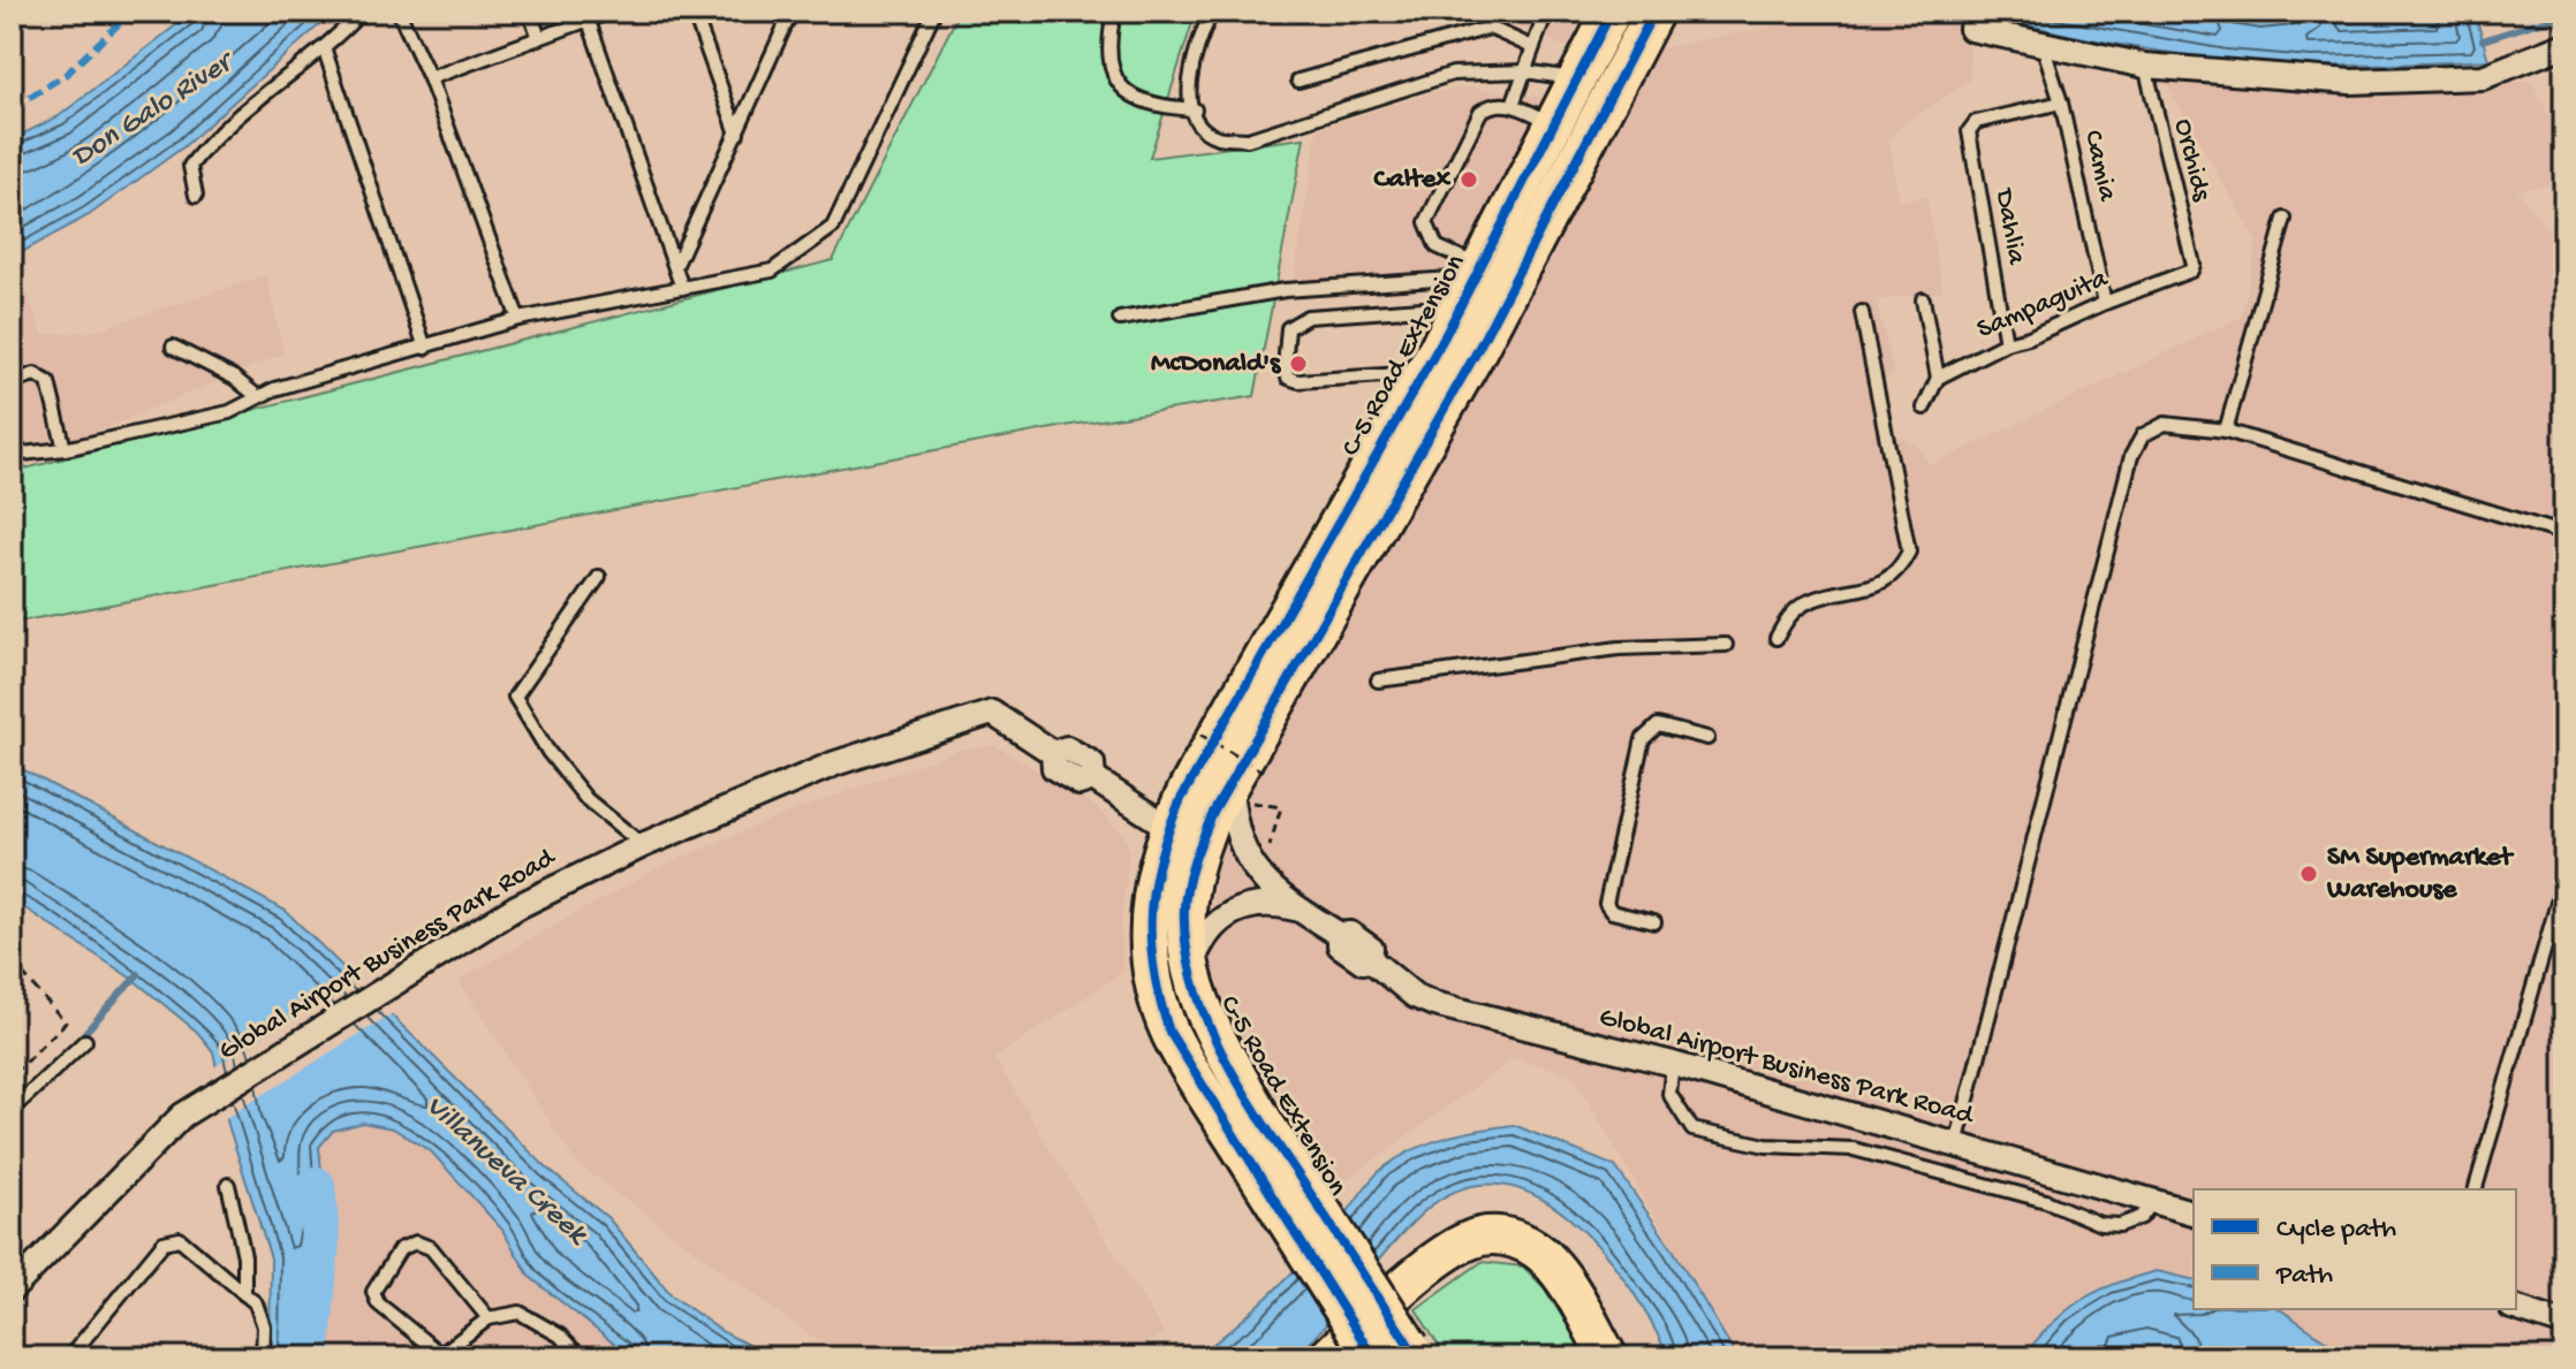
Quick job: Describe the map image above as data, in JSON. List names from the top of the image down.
{
  "streets": {
    "main road": ["C-5 Road Extension"],
    "street": ["Global Airport Business Park Road"],
    "lane": [
      "Orchids",
      "Camia",
      "Dahlia",
      "Sampaguita"
    ]
  },
  "crossings": [
    ["Orchids", "Sampaguita"],
    ["Camia", "Dahlia"],
    ["Camia", "Sampaguita"],
    ["Dahlia", "Sampaguita"],
    ["C-5 Road Extension", "Global Airport Business Park Road"]
  ],
  "water": ["Don Galo River", "Villanueva Creek"],
  "places": ["Caltex", "McDonald's", "SM Supermarket Warehouse"],
  "legend": ["Cycle path", "Path"]
}
